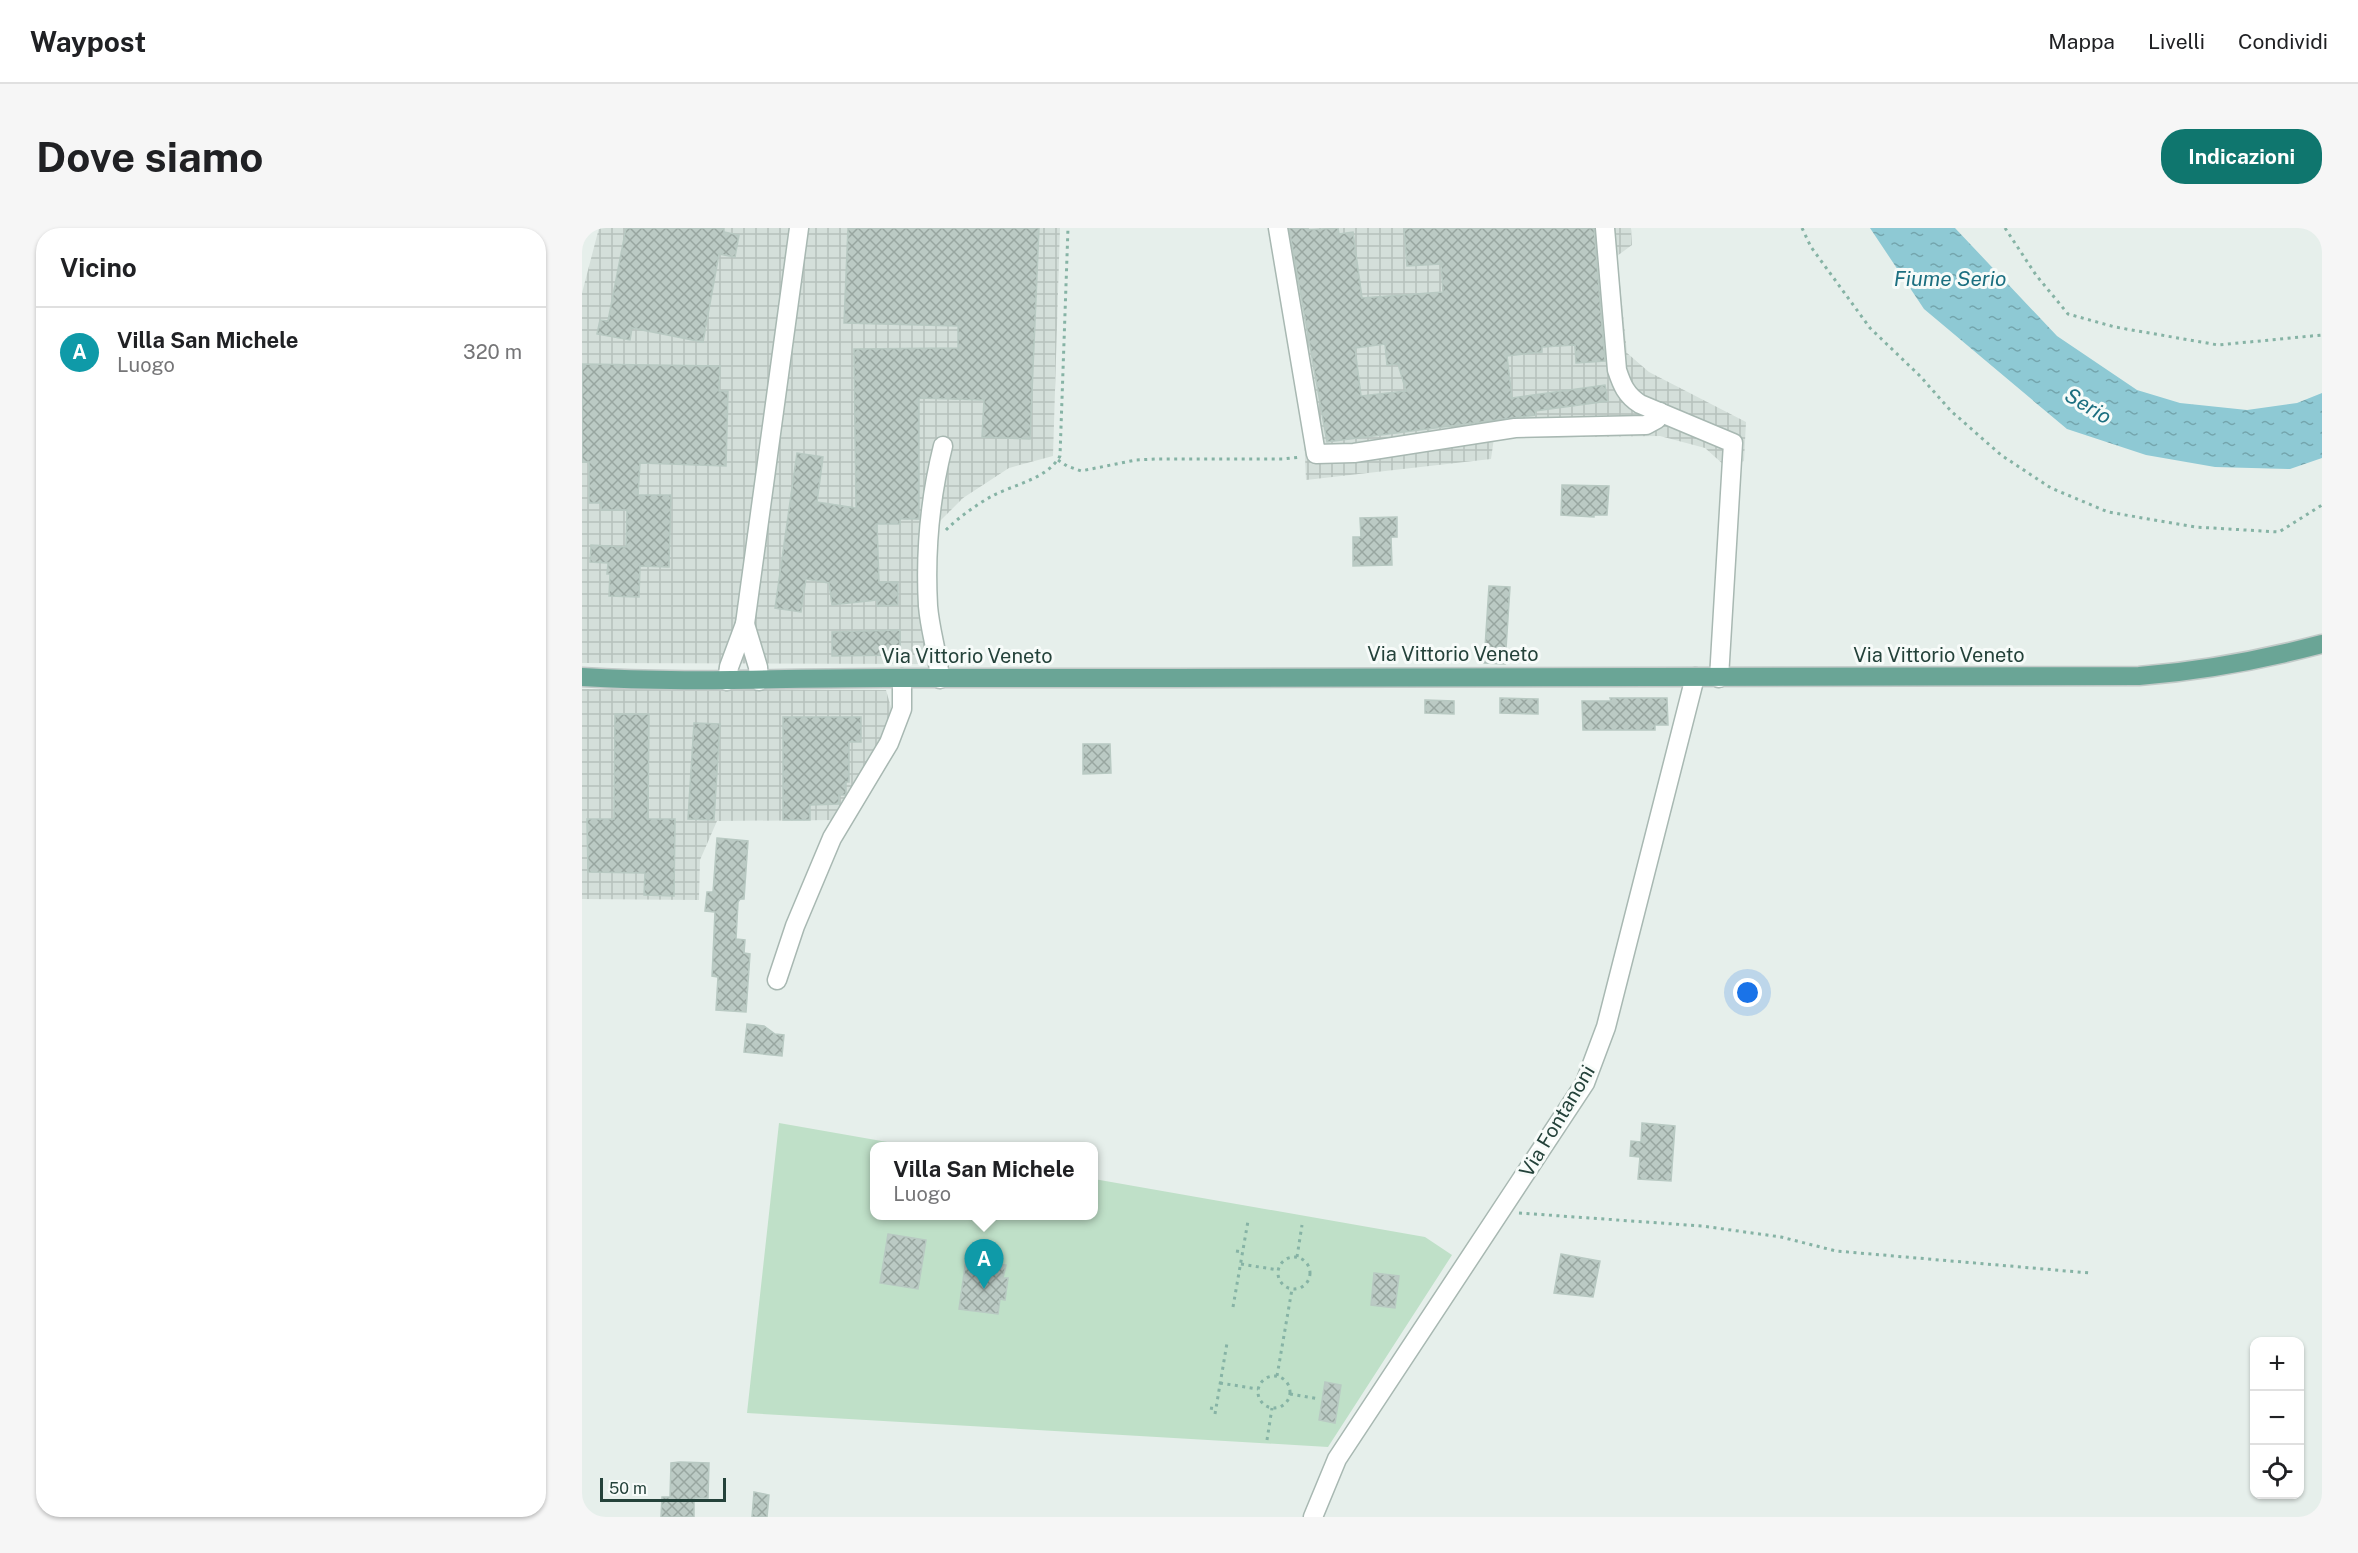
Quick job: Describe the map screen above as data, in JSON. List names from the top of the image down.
{
  "streets": {
    "main road": ["Via Vittorio Veneto"],
    "street": ["Via Fontanoni"]
  },
  "crossings": [
    ["Via Vittorio Veneto", "Via Fontanoni"]
  ],
  "water": ["Fiume Serio", "Serio"],
  "scale_bar": "50 m",
  "page": {
    "header": "Waypost",
    "nav": ["Mappa", "Livelli", "Condividi"],
    "buttons": "Indicazioni",
    "title": "Dove siamo",
    "heading": "Vicino",
    "list": [
      {
        "mark": "A",
        "name": "Villa San Michele",
        "note": "Luogo",
        "value": "320 m"
      }
    ],
    "popup": ["Villa San Michele", "Luogo"],
    "pins": "A",
    "map_buttons": ["+", "−"],
    "scale": "50 m"
  }
}
